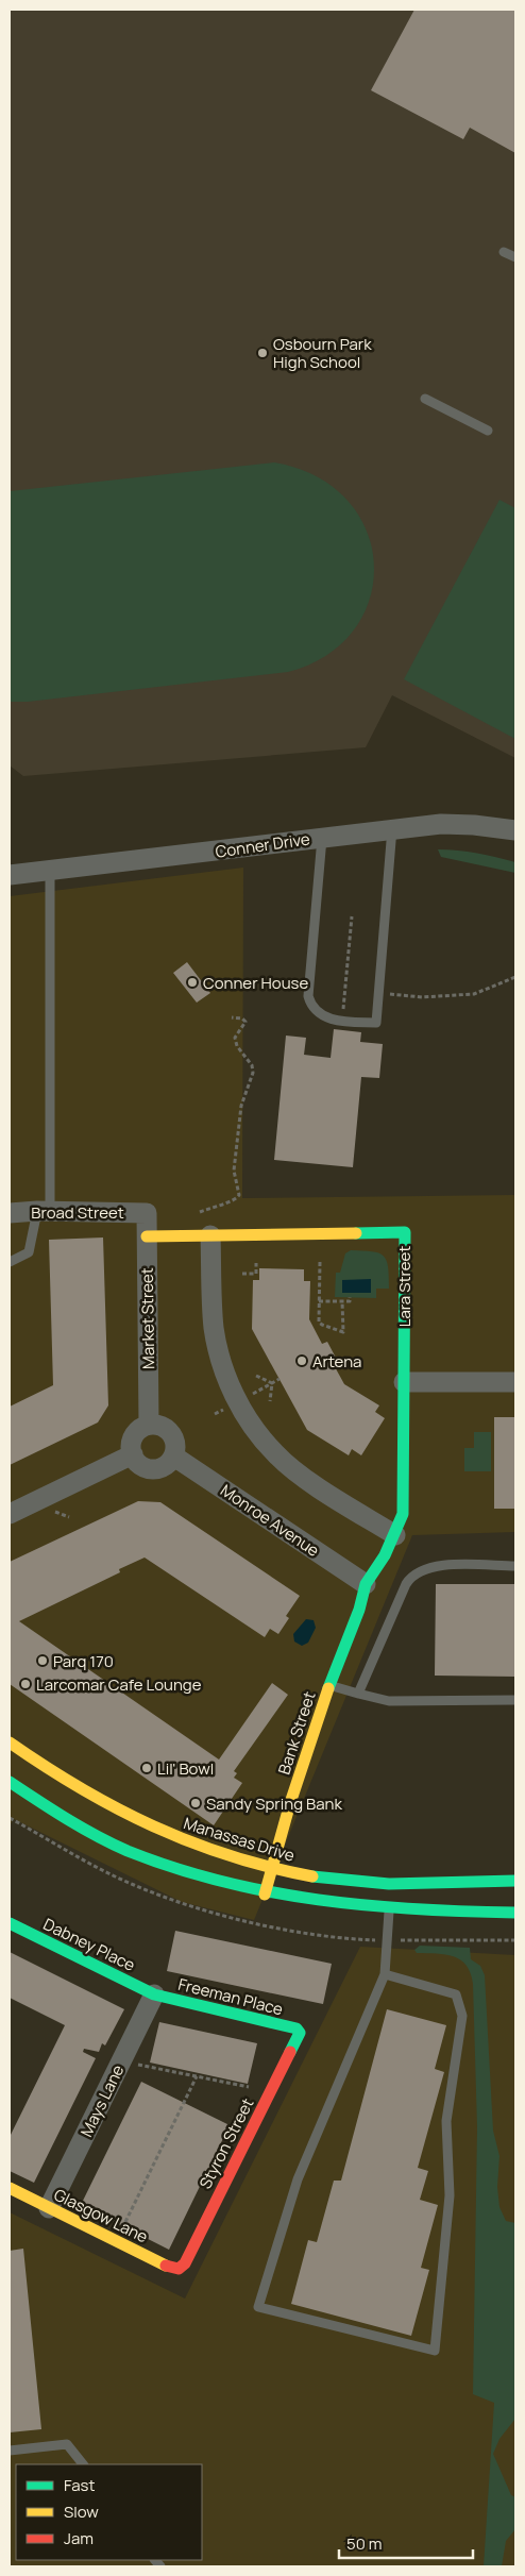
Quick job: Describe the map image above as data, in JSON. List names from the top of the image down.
{
  "streets": {
    "street": [
      "Conner Drive",
      "Broad Street",
      "Lara Street",
      "Market Street",
      "Monroe Avenue",
      "Bank Street",
      "Manassas Drive",
      "Dabney Place",
      "Freeman Place",
      "Mays Lane",
      "Styron Street",
      "Glasgow Lane"
    ]
  },
  "crossings": [
    ["Broad Street", "Market Street"],
    ["Lara Street", "Market Street"],
    ["Lara Street", "Monroe Avenue"],
    ["Lara Street", "Bank Street"],
    ["Market Street", "Monroe Avenue"],
    ["Monroe Avenue", "Bank Street"],
    ["Bank Street", "Manassas Drive"],
    ["Dabney Place", "Freeman Place"],
    ["Dabney Place", "Mays Lane"],
    ["Freeman Place", "Mays Lane"],
    ["Freeman Place", "Styron Street"],
    ["Mays Lane", "Glasgow Lane"],
    ["Styron Street", "Glasgow Lane"]
  ],
  "places": [
    "Osbourn Park High School",
    "Conner House",
    "Artena",
    "Parq 170",
    "Larcomar Cafe Lounge",
    "Lil' Bowl",
    "Sandy Spring Bank"
  ],
  "legend": ["Fast", "Slow", "Jam"],
  "scale_bar": "50 m"
}
